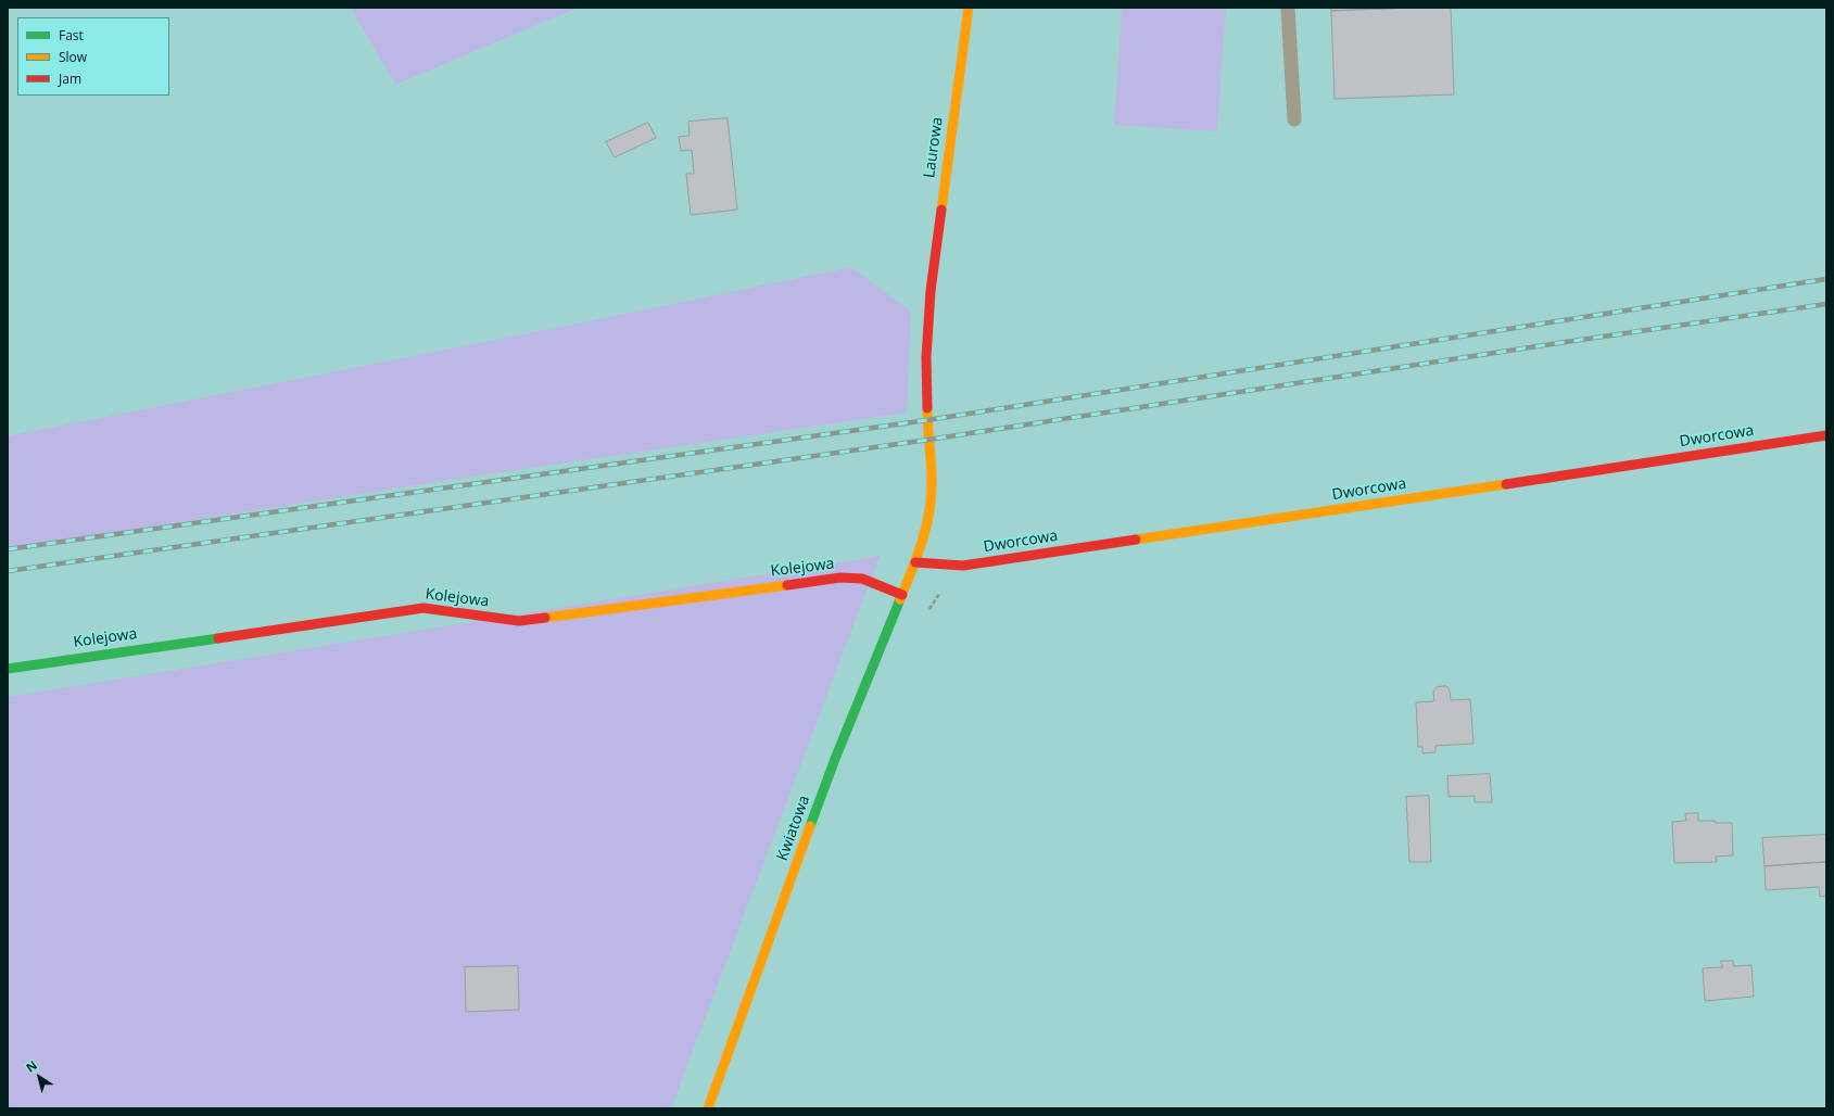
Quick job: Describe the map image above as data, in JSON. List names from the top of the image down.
{
  "streets": {
    "street": [
      "Laurowa",
      "Dworcowa",
      "Kolejowa",
      "Kwiatowa"
    ]
  },
  "crossings": [
    ["Laurowa", "Dworcowa"],
    ["Laurowa", "Kwiatowa"],
    ["Dworcowa", "Kwiatowa"],
    ["Kolejowa", "Kwiatowa"]
  ],
  "legend": ["Fast", "Slow", "Jam"],
  "north": "top left"
}
